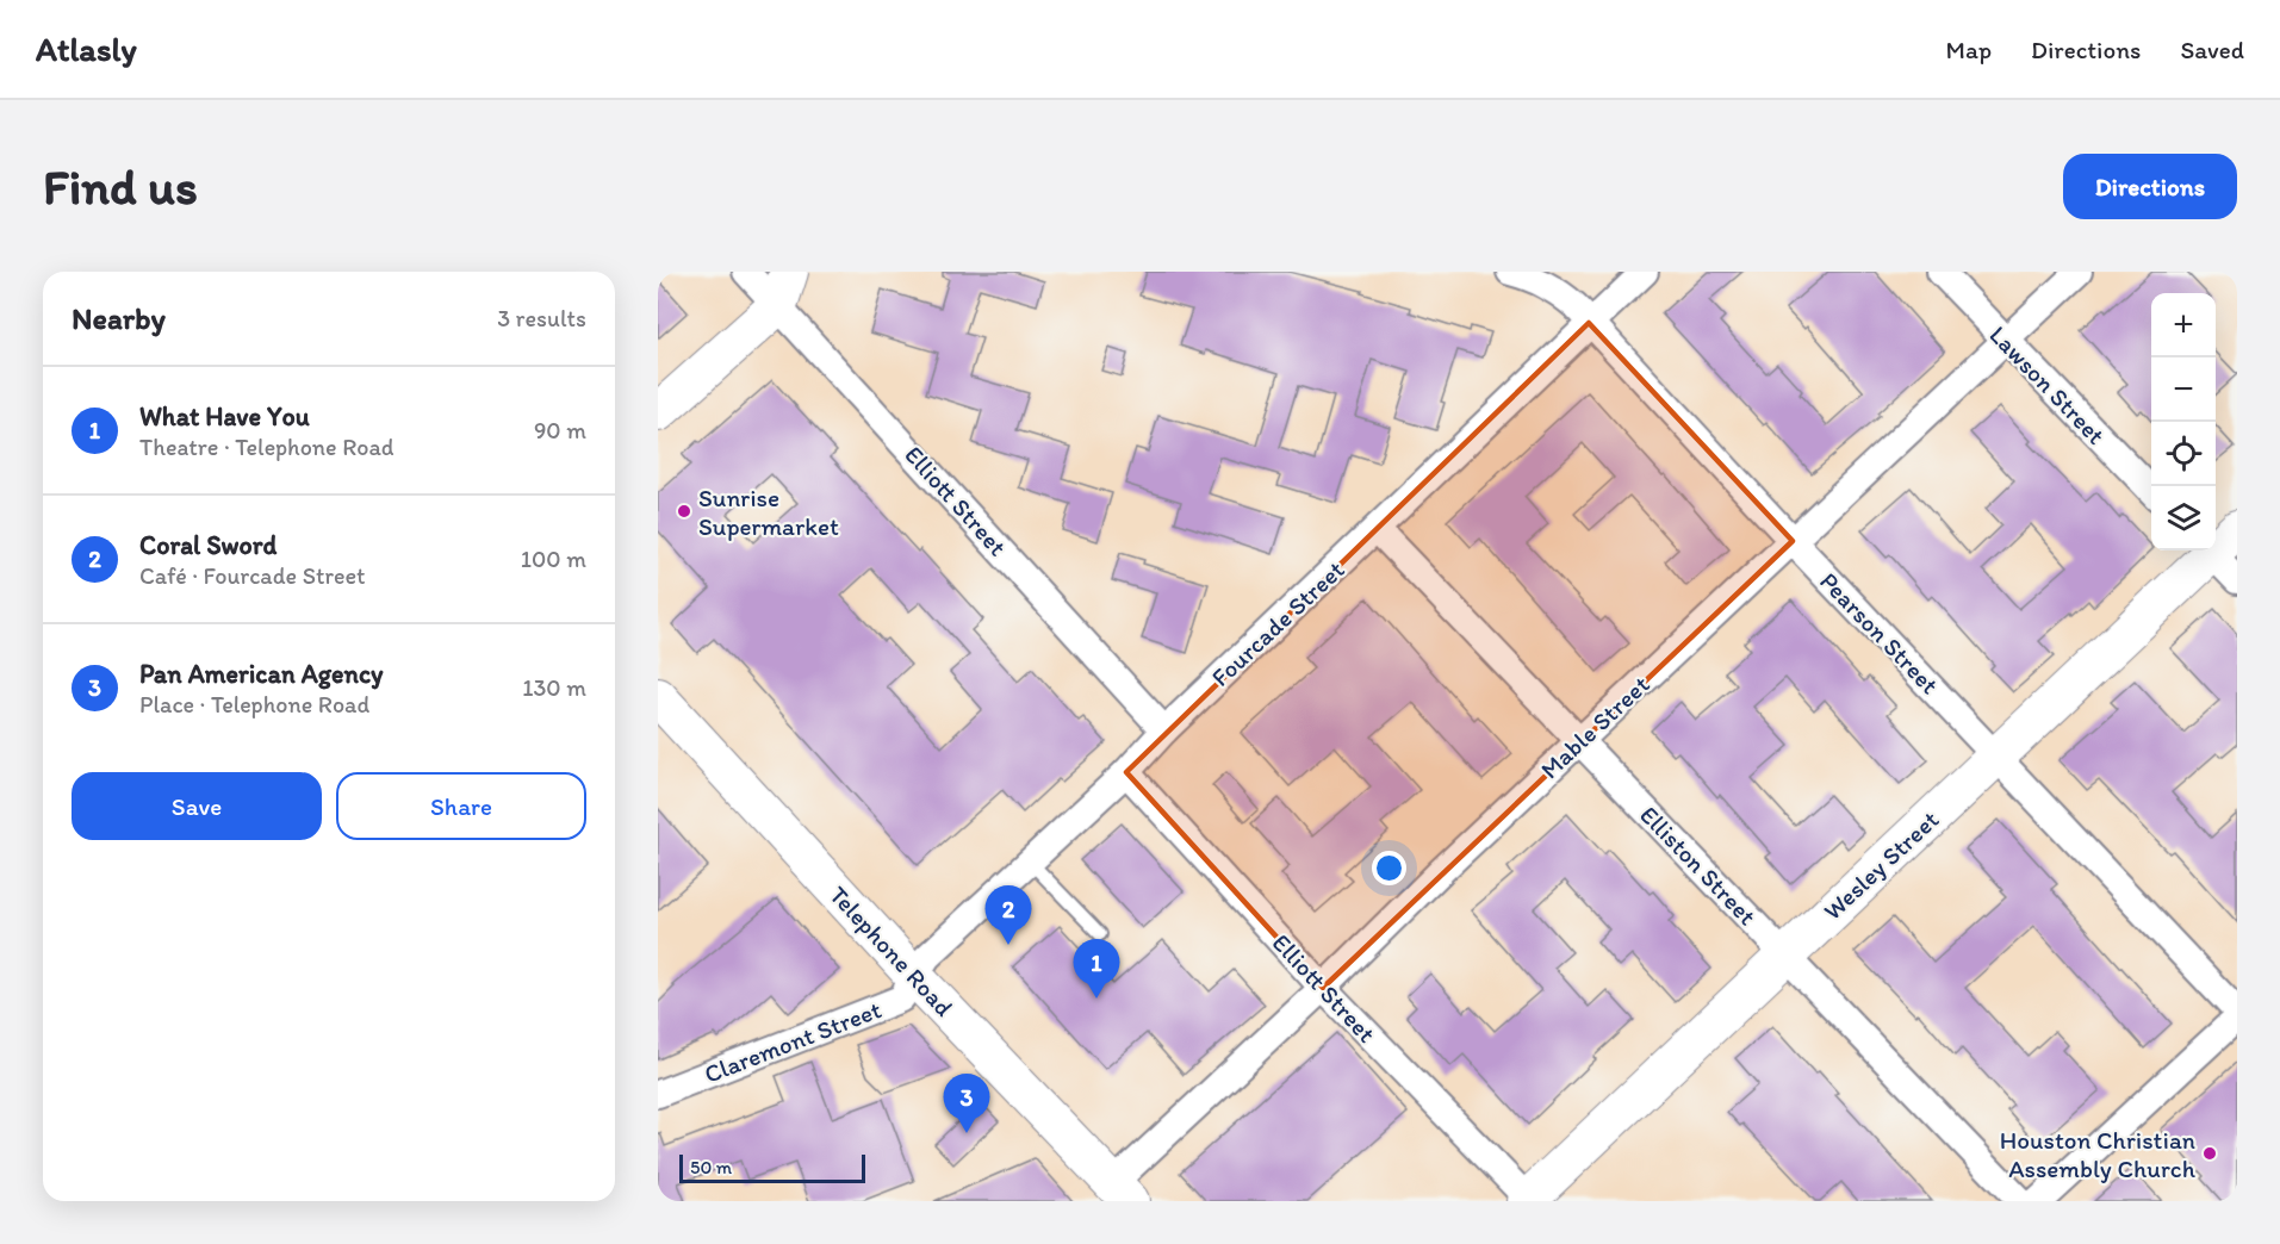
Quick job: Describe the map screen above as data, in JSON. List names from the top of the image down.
{
  "streets": {
    "street": [
      "Lawson Street",
      "Elliott Street",
      "Fourcade Street",
      "Pearson Street",
      "Mable Street",
      "Elliston Street",
      "Wesley Street",
      "Telephone Road",
      "Claremont Street"
    ]
  },
  "crossings": [
    ["Lawson Street", "Mable Street"],
    ["Elliott Street", "Fourcade Street"],
    ["Elliott Street", "Mable Street"],
    ["Elliott Street", "Wesley Street"],
    ["Fourcade Street", "Pearson Street"],
    ["Fourcade Street", "Elliston Street"],
    ["Fourcade Street", "Telephone Road"],
    ["Fourcade Street", "Claremont Street"],
    ["Pearson Street", "Mable Street"],
    ["Pearson Street", "Wesley Street"],
    ["Mable Street", "Elliston Street"],
    ["Mable Street", "Telephone Road"],
    ["Elliston Street", "Wesley Street"],
    ["Telephone Road", "Claremont Street"]
  ],
  "places": ["Sunrise Supermarket", "Houston Christian Assembly Church"],
  "scale_bar": "50 m",
  "page": {
    "header": "Atlasly",
    "nav": ["Map", "Directions", "Saved"],
    "buttons": [
      "Directions",
      ["Save", "Share"]
    ],
    "title": "Find us",
    "heading": ["Nearby", "3 results"],
    "map_buttons": ["+", "−"],
    "list": [
      {
        "mark": "1",
        "name": "What Have You",
        "note": "Theatre · Telephone Road",
        "value": "90 m"
      },
      {
        "mark": "2",
        "name": "Coral Sword",
        "note": "Café · Fourcade Street",
        "value": "100 m"
      },
      {
        "mark": "3",
        "name": "Pan American Agency",
        "note": "Place · Telephone Road",
        "value": "130 m"
      }
    ],
    "pins": ["2", "1", "3"],
    "scale": "50 m"
  }
}
